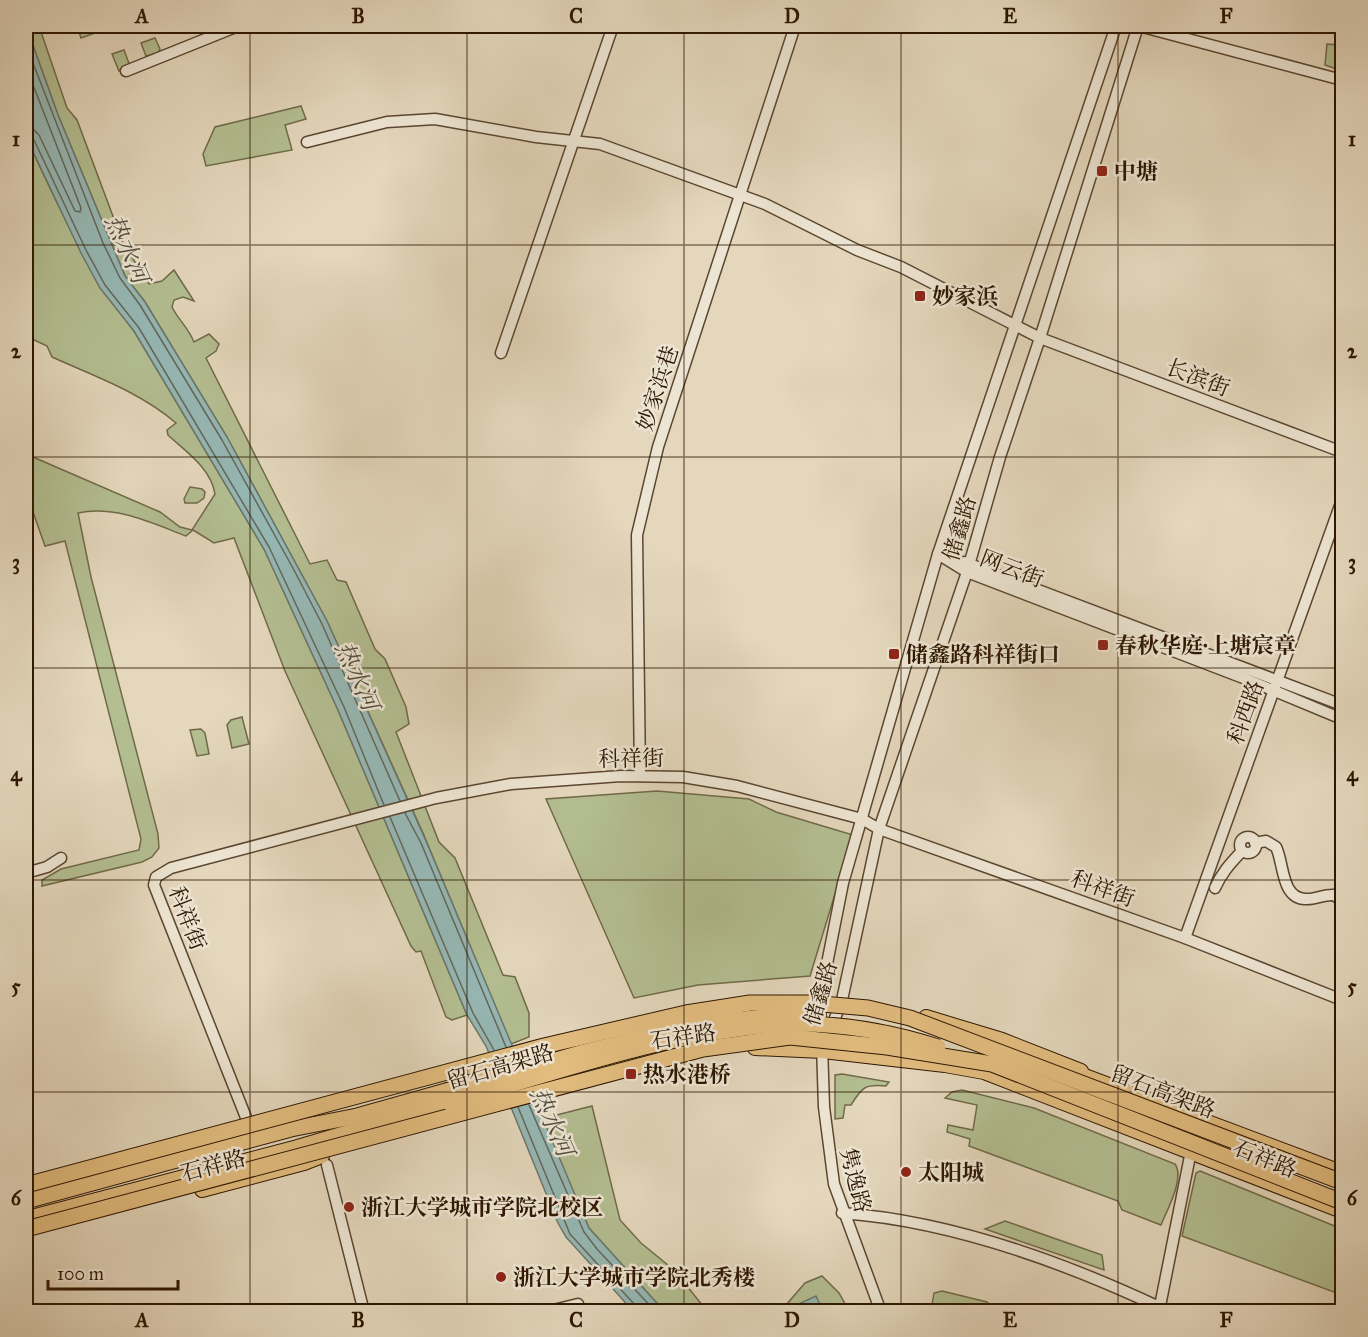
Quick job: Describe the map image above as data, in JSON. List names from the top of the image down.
{
  "streets": {
    "highway": ["留石高架路"],
    "main road": ["石祥路"],
    "street": [
      "长滨街",
      "妙家浜巷",
      "储鑫路",
      "网云街",
      "科西路",
      "科祥街",
      "隽逸路"
    ]
  },
  "crossings": [
    ["长滨街", "妙家浜巷"],
    ["长滨街", "储鑫路"],
    ["妙家浜巷", "科祥街"],
    ["储鑫路", "网云街"],
    ["储鑫路", "科祥街"],
    ["储鑫路", "石祥路"],
    ["储鑫路", "隽逸路"],
    ["网云街", "科西路"],
    ["科西路", "科祥街"],
    ["科祥街", "石祥路"],
    ["石祥路", "隽逸路"]
  ],
  "water": ["热水河"],
  "places": {
    "transit": [
      "中塘",
      "妙家浜",
      "春秋华庭·上塘宸章",
      "储鑫路科祥街口",
      "热水港桥"
    ],
    "other": ["太阳城", "浙江大学城市学院北校区", "浙江大学城市学院北秀楼"]
  },
  "scale_bar": "100 m",
  "grid": {
    "columns": [
      "A",
      "B",
      "C",
      "D",
      "E",
      "F"
    ],
    "rows": [
      "1",
      "2",
      "3",
      "4",
      "5",
      "6"
    ]
  }
}
